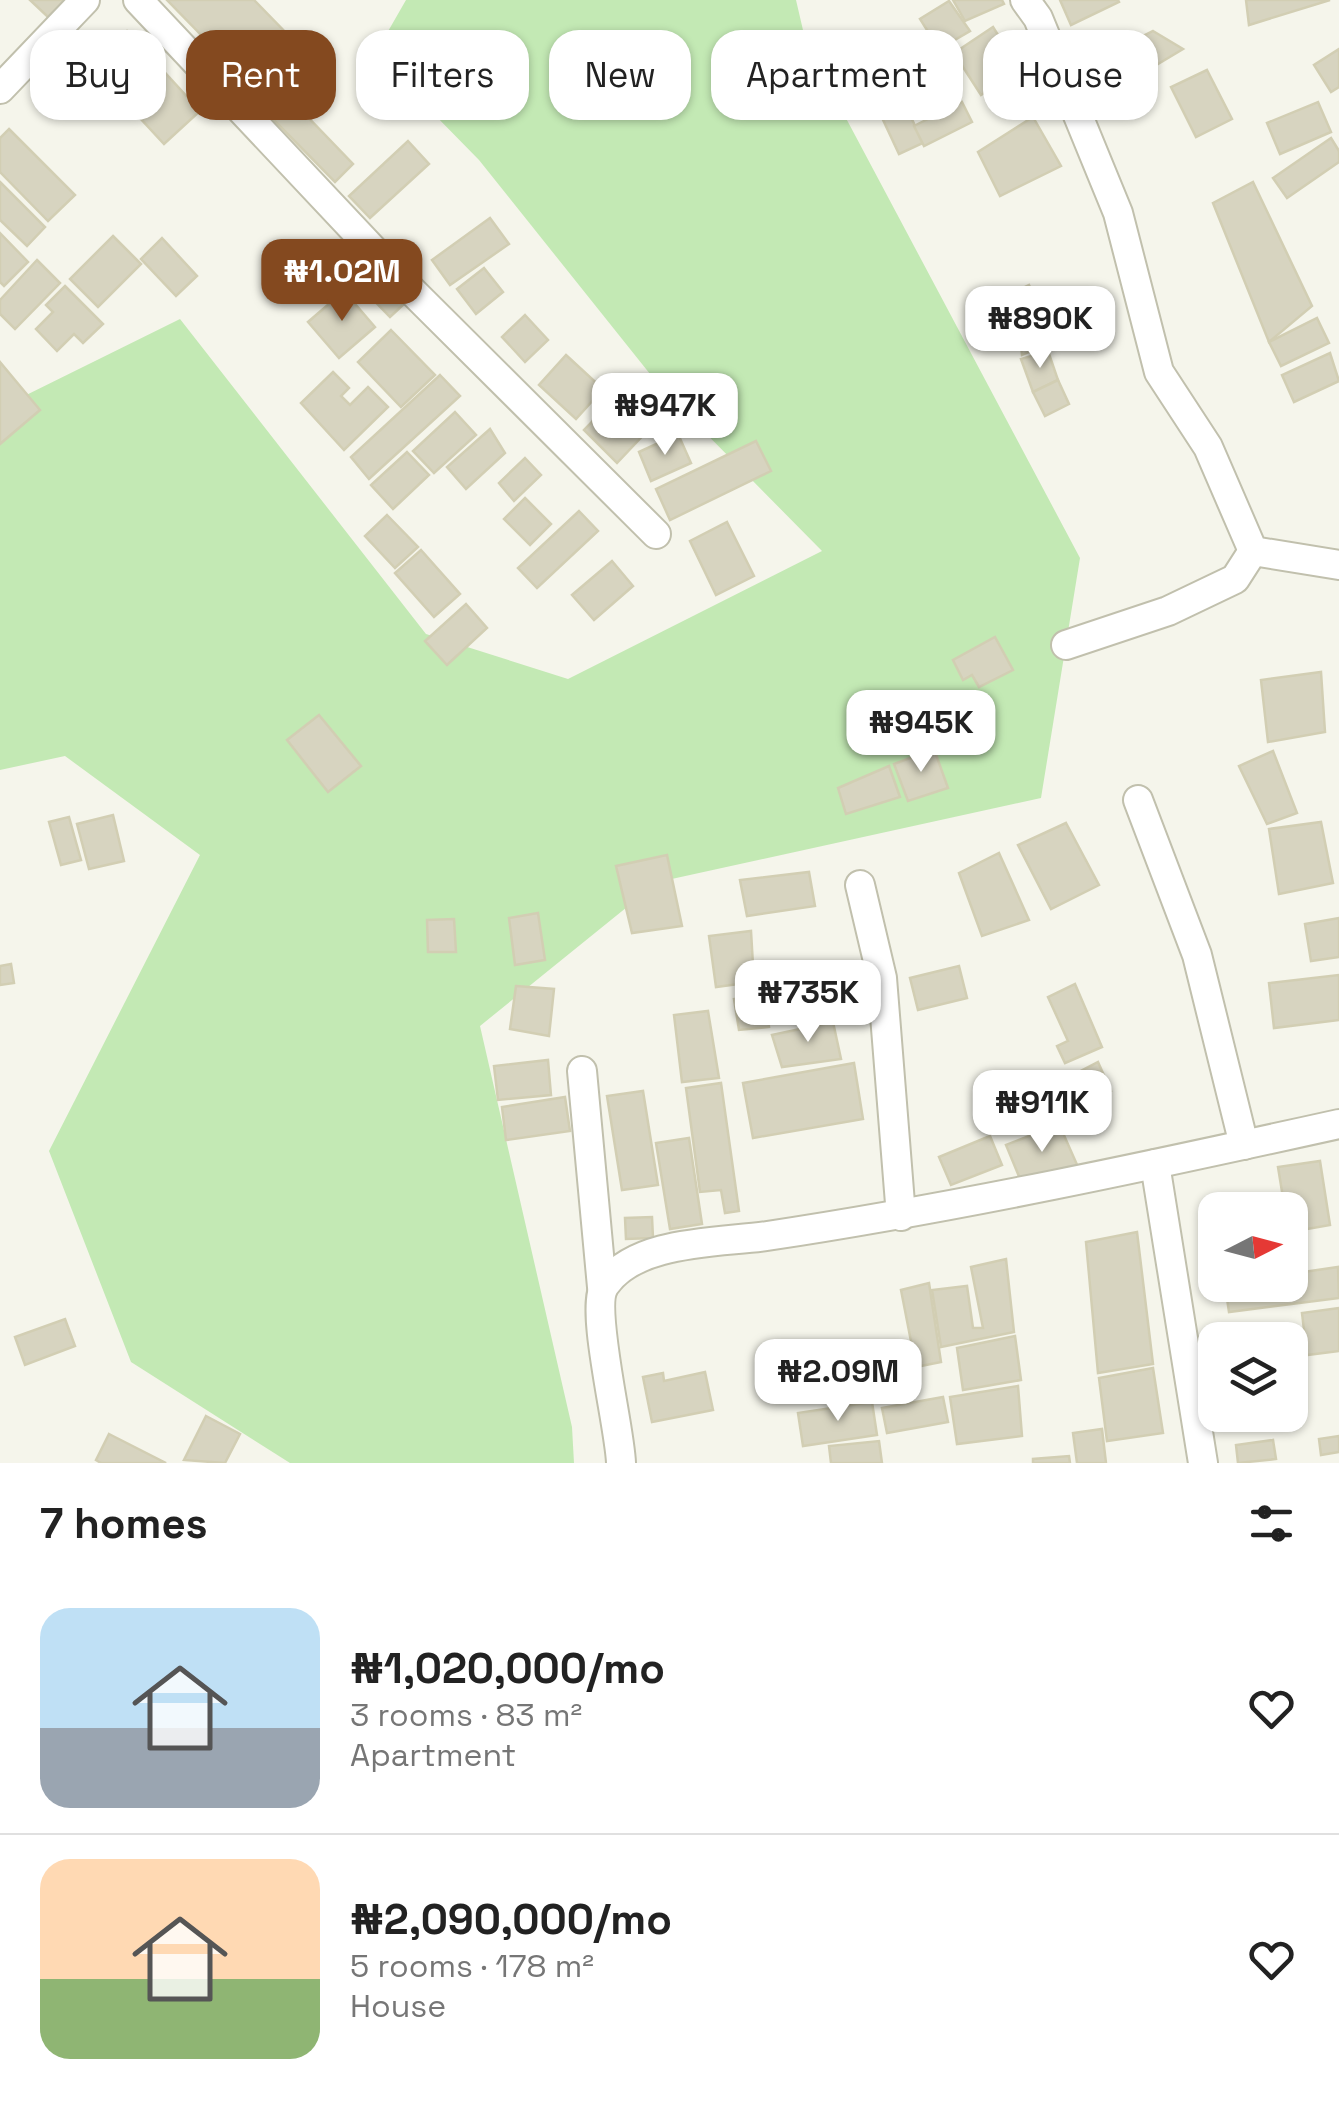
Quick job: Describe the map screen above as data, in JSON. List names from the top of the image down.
{
  "north": "right",
  "page": {
    "chip": [
      "Buy",
      "Rent",
      "Filters",
      "New",
      "Apartment",
      "House"
    ],
    "price": [
      "₦1.02M",
      "₦890K",
      "₦947K",
      "₦945K",
      "₦735K",
      "₦911K",
      "₦2.09M"
    ],
    "heading": "7 homes",
    "list": [
      {
        "name": "₦1,020,000/mo",
        "note": "3 rooms · 83 m² · Apartment"
      },
      {
        "name": "₦2,090,000/mo",
        "note": "5 rooms · 178 m² · House"
      }
    ]
  }
}
